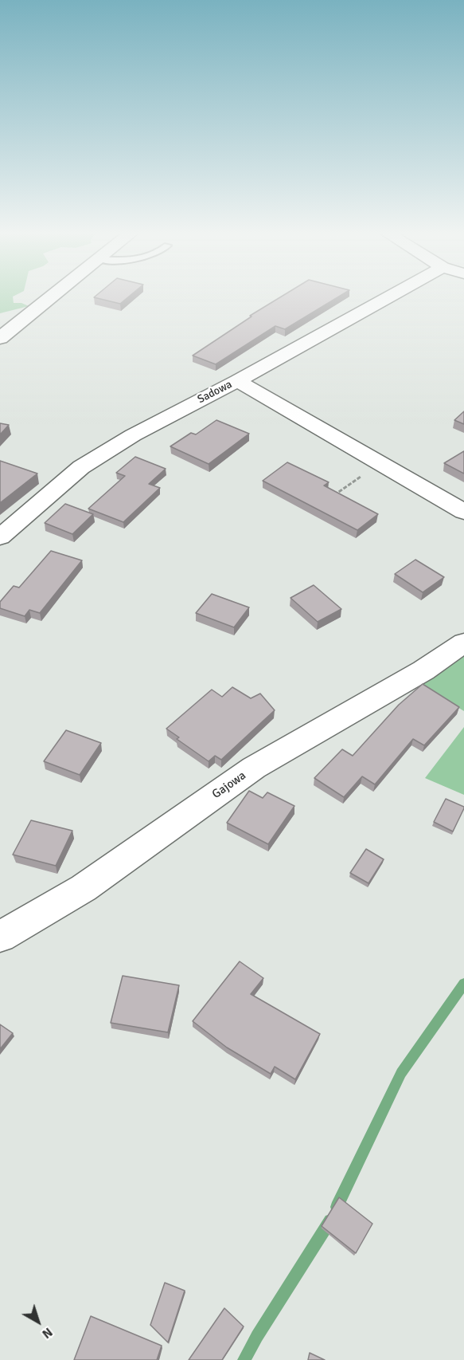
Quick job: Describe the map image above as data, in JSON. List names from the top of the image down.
{
  "streets": {
    "street": ["Sadowa", "Gajowa"]
  },
  "north": "bottom right"
}
